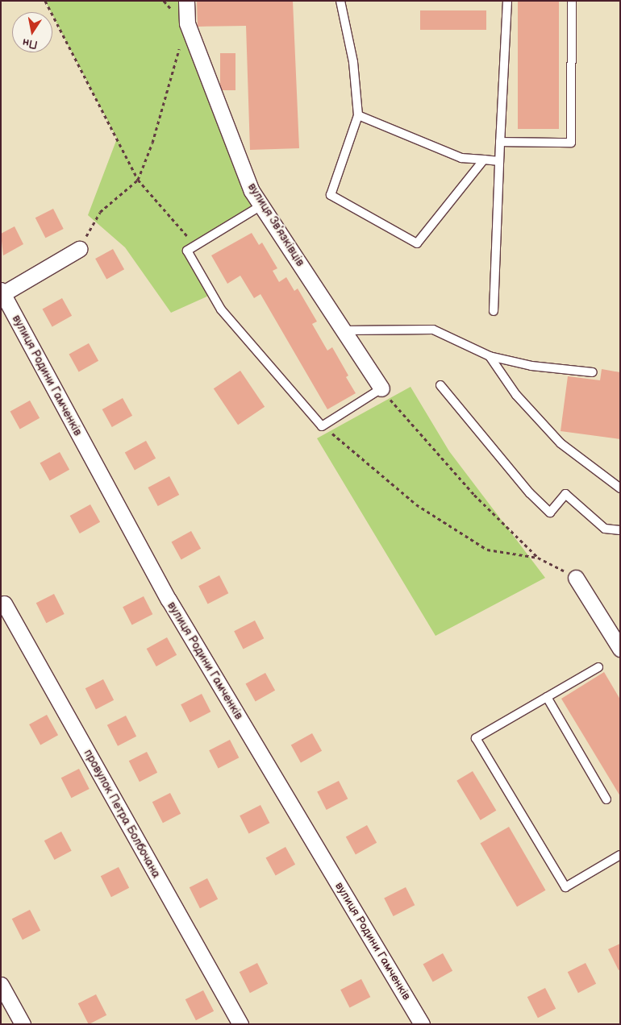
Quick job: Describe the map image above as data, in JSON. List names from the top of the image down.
{
  "streets": {
    "street": ["вулиця Звʼязківців", "вулиця Родини Гамченків", "провулок Петра Болбочана"]
  },
  "north": "bottom"
}
